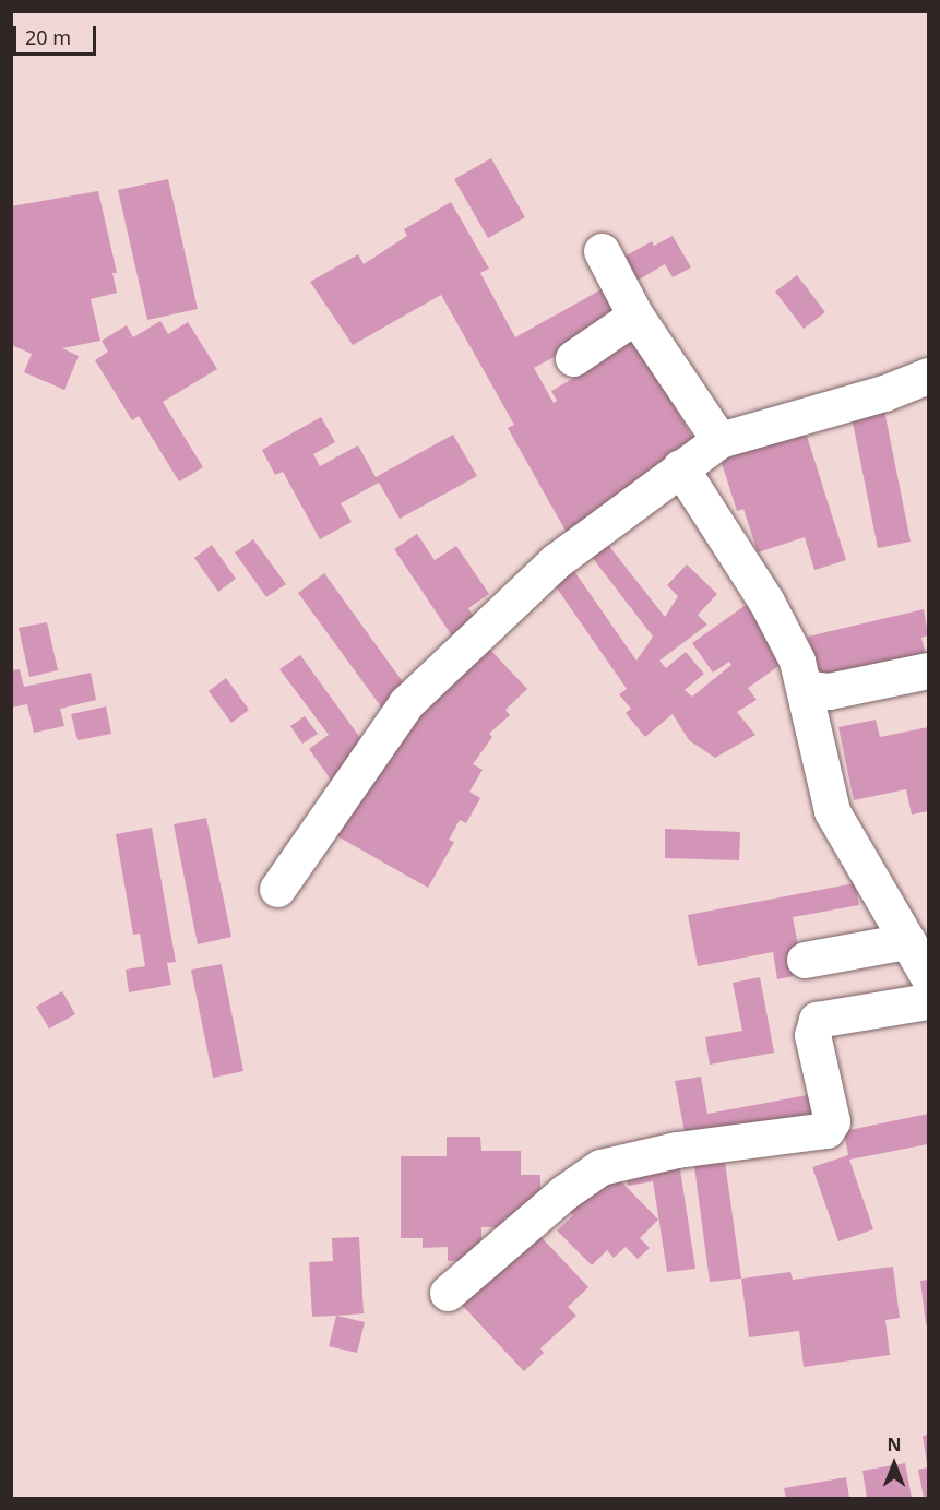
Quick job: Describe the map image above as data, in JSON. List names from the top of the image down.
{
  "scale_bar": "20 m",
  "north": "top"
}
